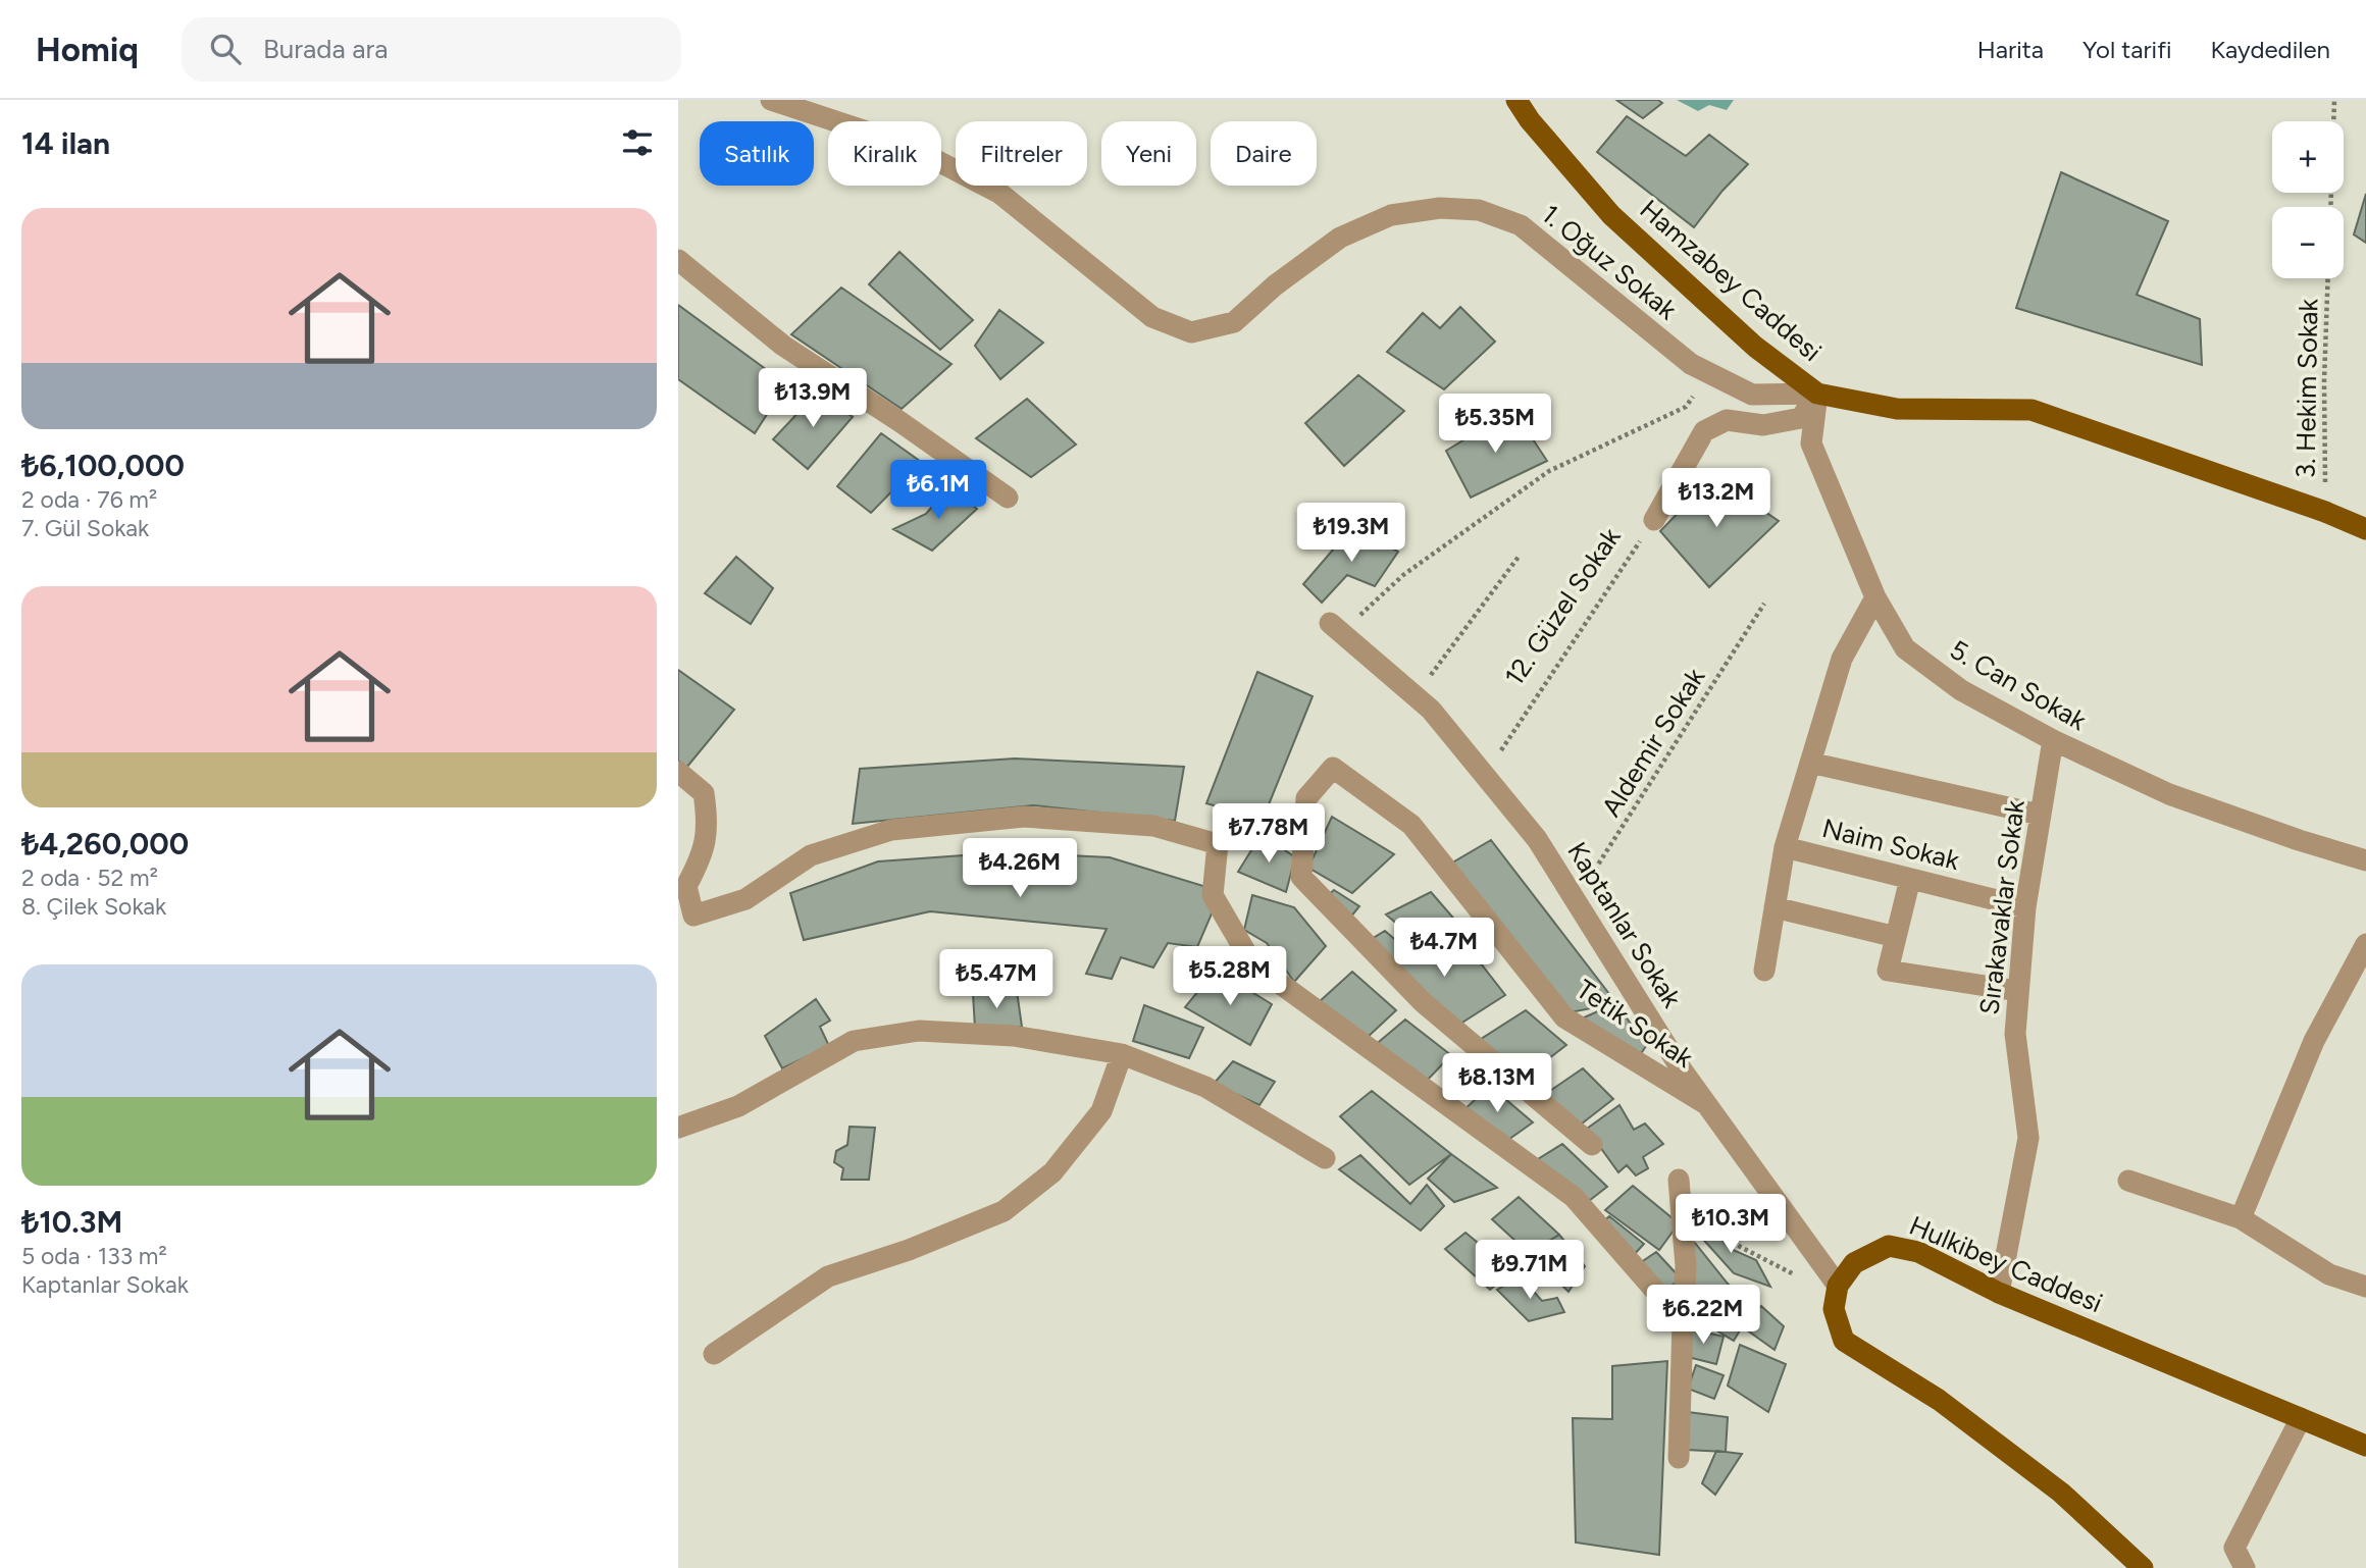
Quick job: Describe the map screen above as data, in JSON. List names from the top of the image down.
{
  "streets": {
    "main road": ["Hamzabey Caddesi", "Hulkibey Caddesi"],
    "street": [
      "1. Oğuz Sokak",
      "12. Güzel Sokak",
      "5. Can Sokak",
      "Naim Sokak",
      "Sırakavaklar Sokak",
      "Kaptanlar Sokak",
      "Tetik Sokak"
    ],
    "path": ["3. Hekim Sokak", "Aldemir Sokak"]
  },
  "crossings": [
    ["1. Oğuz Sokak", "Hamzabey Caddesi"],
    ["1. Oğuz Sokak", "12. Güzel Sokak"],
    ["1. Oğuz Sokak", "5. Can Sokak"],
    ["Hamzabey Caddesi", "3. Hekim Sokak"],
    ["Hamzabey Caddesi", "12. Güzel Sokak"],
    ["Hamzabey Caddesi", "5. Can Sokak"],
    ["12. Güzel Sokak", "5. Can Sokak"],
    ["12. Güzel Sokak", "Kaptanlar Sokak"],
    ["5. Can Sokak", "Sırakavaklar Sokak"],
    ["Aldemir Sokak", "Kaptanlar Sokak"],
    ["Naim Sokak", "Sırakavaklar Sokak"],
    ["Sırakavaklar Sokak", "Hulkibey Caddesi"],
    ["Kaptanlar Sokak", "Tetik Sokak"],
    ["Kaptanlar Sokak", "Hulkibey Caddesi"]
  ],
  "page": {
    "header": "Homiq",
    "search": "Burada ara",
    "nav": ["Harita", "Yol tarifi", "Kaydedilen"],
    "heading": "14 ilan",
    "map_buttons": ["+", "−"],
    "chip": [
      "Satılık",
      "Kiralık",
      "Filtreler",
      "Yeni",
      "Daire"
    ],
    "list": [
      {
        "name": "₺6,100,000",
        "note": "2 oda · 76 m² · 7. Gül Sokak"
      },
      {
        "name": "₺4,260,000",
        "note": "2 oda · 52 m² · 8. Çilek Sokak"
      },
      {
        "name": "₺10.3M",
        "note": "5 oda · 133 m² · Kaptanlar Sokak"
      }
    ],
    "price": [
      "₺13.9M",
      "₺5.35M",
      "₺6.1M",
      "₺13.2M",
      "₺19.3M",
      "₺7.78M",
      "₺4.26M",
      "₺4.7M",
      "₺5.28M",
      "₺5.47M",
      "₺8.13M",
      "₺10.3M",
      "₺9.71M",
      "₺6.22M"
    ]
  }
}
